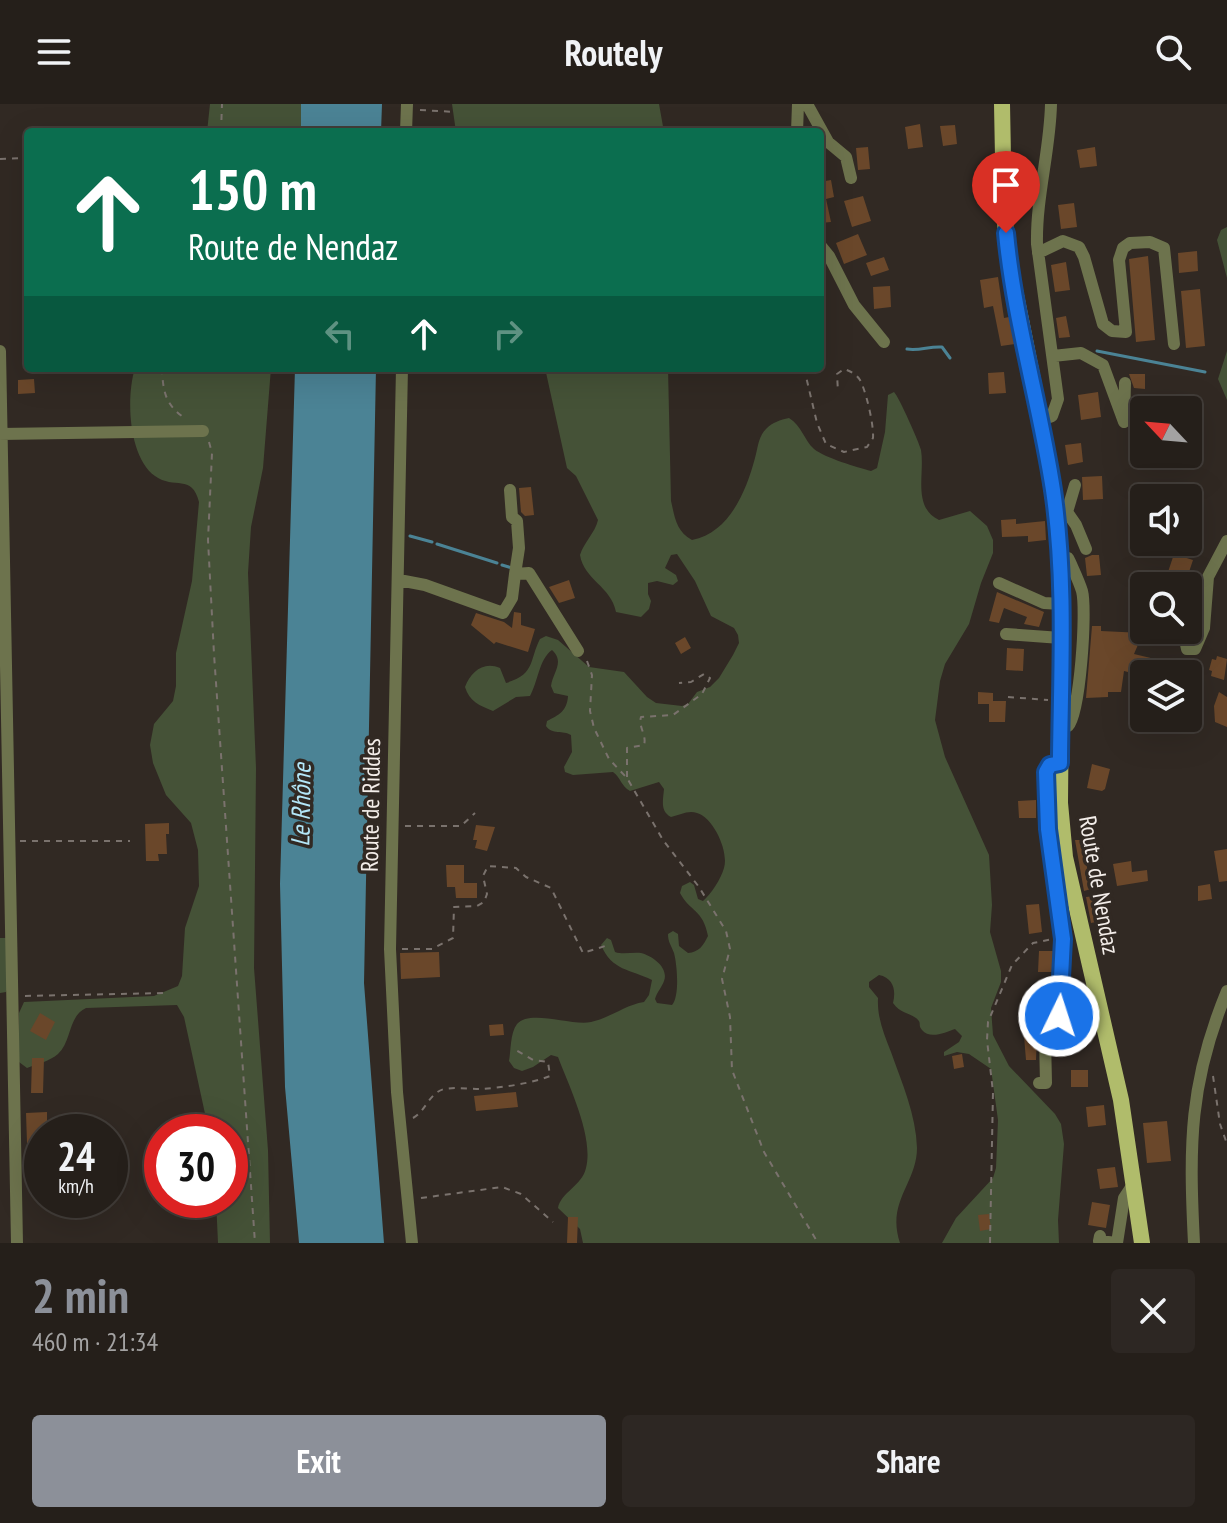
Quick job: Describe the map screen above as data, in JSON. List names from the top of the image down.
{
  "streets": {
    "main road": ["Route de Nendaz"],
    "street": ["Route de Riddes"]
  },
  "water": ["Le Rhône"],
  "north": "top left",
  "page": {
    "header": "Routely",
    "turn": ["150 m", "Route de Nendaz"],
    "speed": "24 km/h",
    "limit": "30",
    "heading": ["2 min", "460 m · 21:34"],
    "buttons": ["Exit", "Share"]
  }
}
